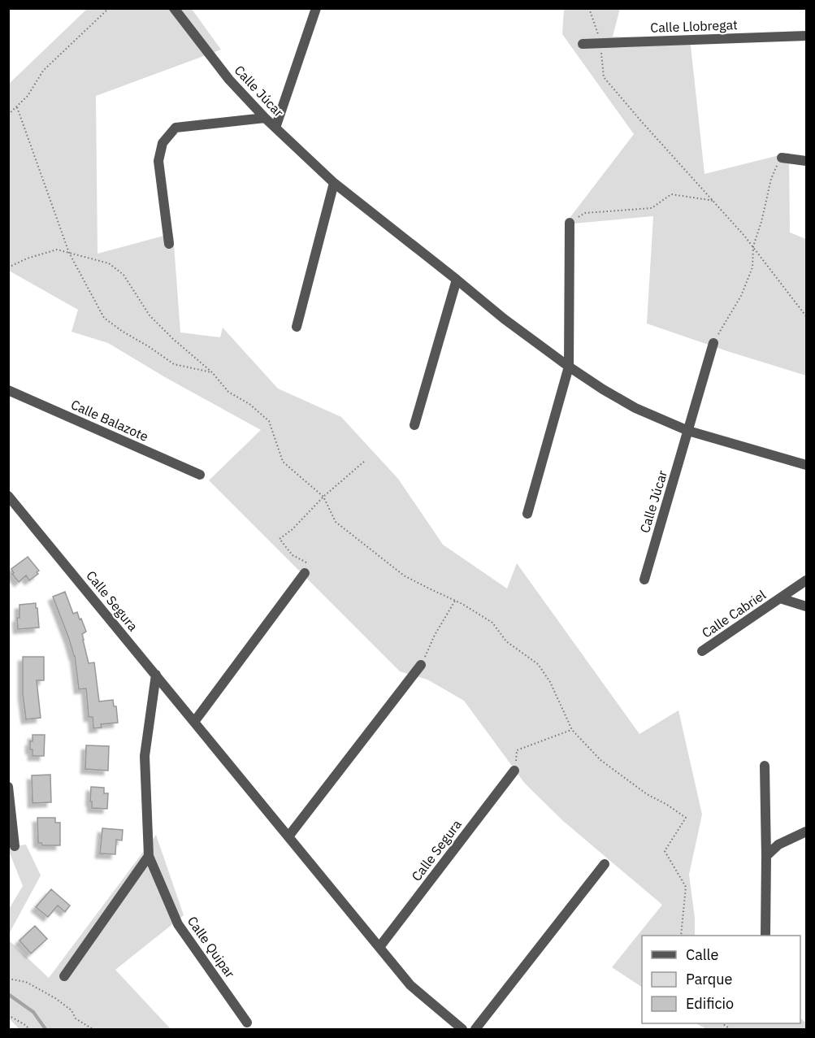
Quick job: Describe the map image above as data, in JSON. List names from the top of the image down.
{
  "streets": {
    "street": [
      "Calle Llobregat",
      "Calle Júcar",
      "Calle Balazote",
      "Calle Segura",
      "Calle Cabriel",
      "Calle Quipar"
    ]
  },
  "crossings": [
    ["Calle Segura", "Calle Quipar"]
  ],
  "legend": ["Calle", "Parque", "Edificio"]
}
